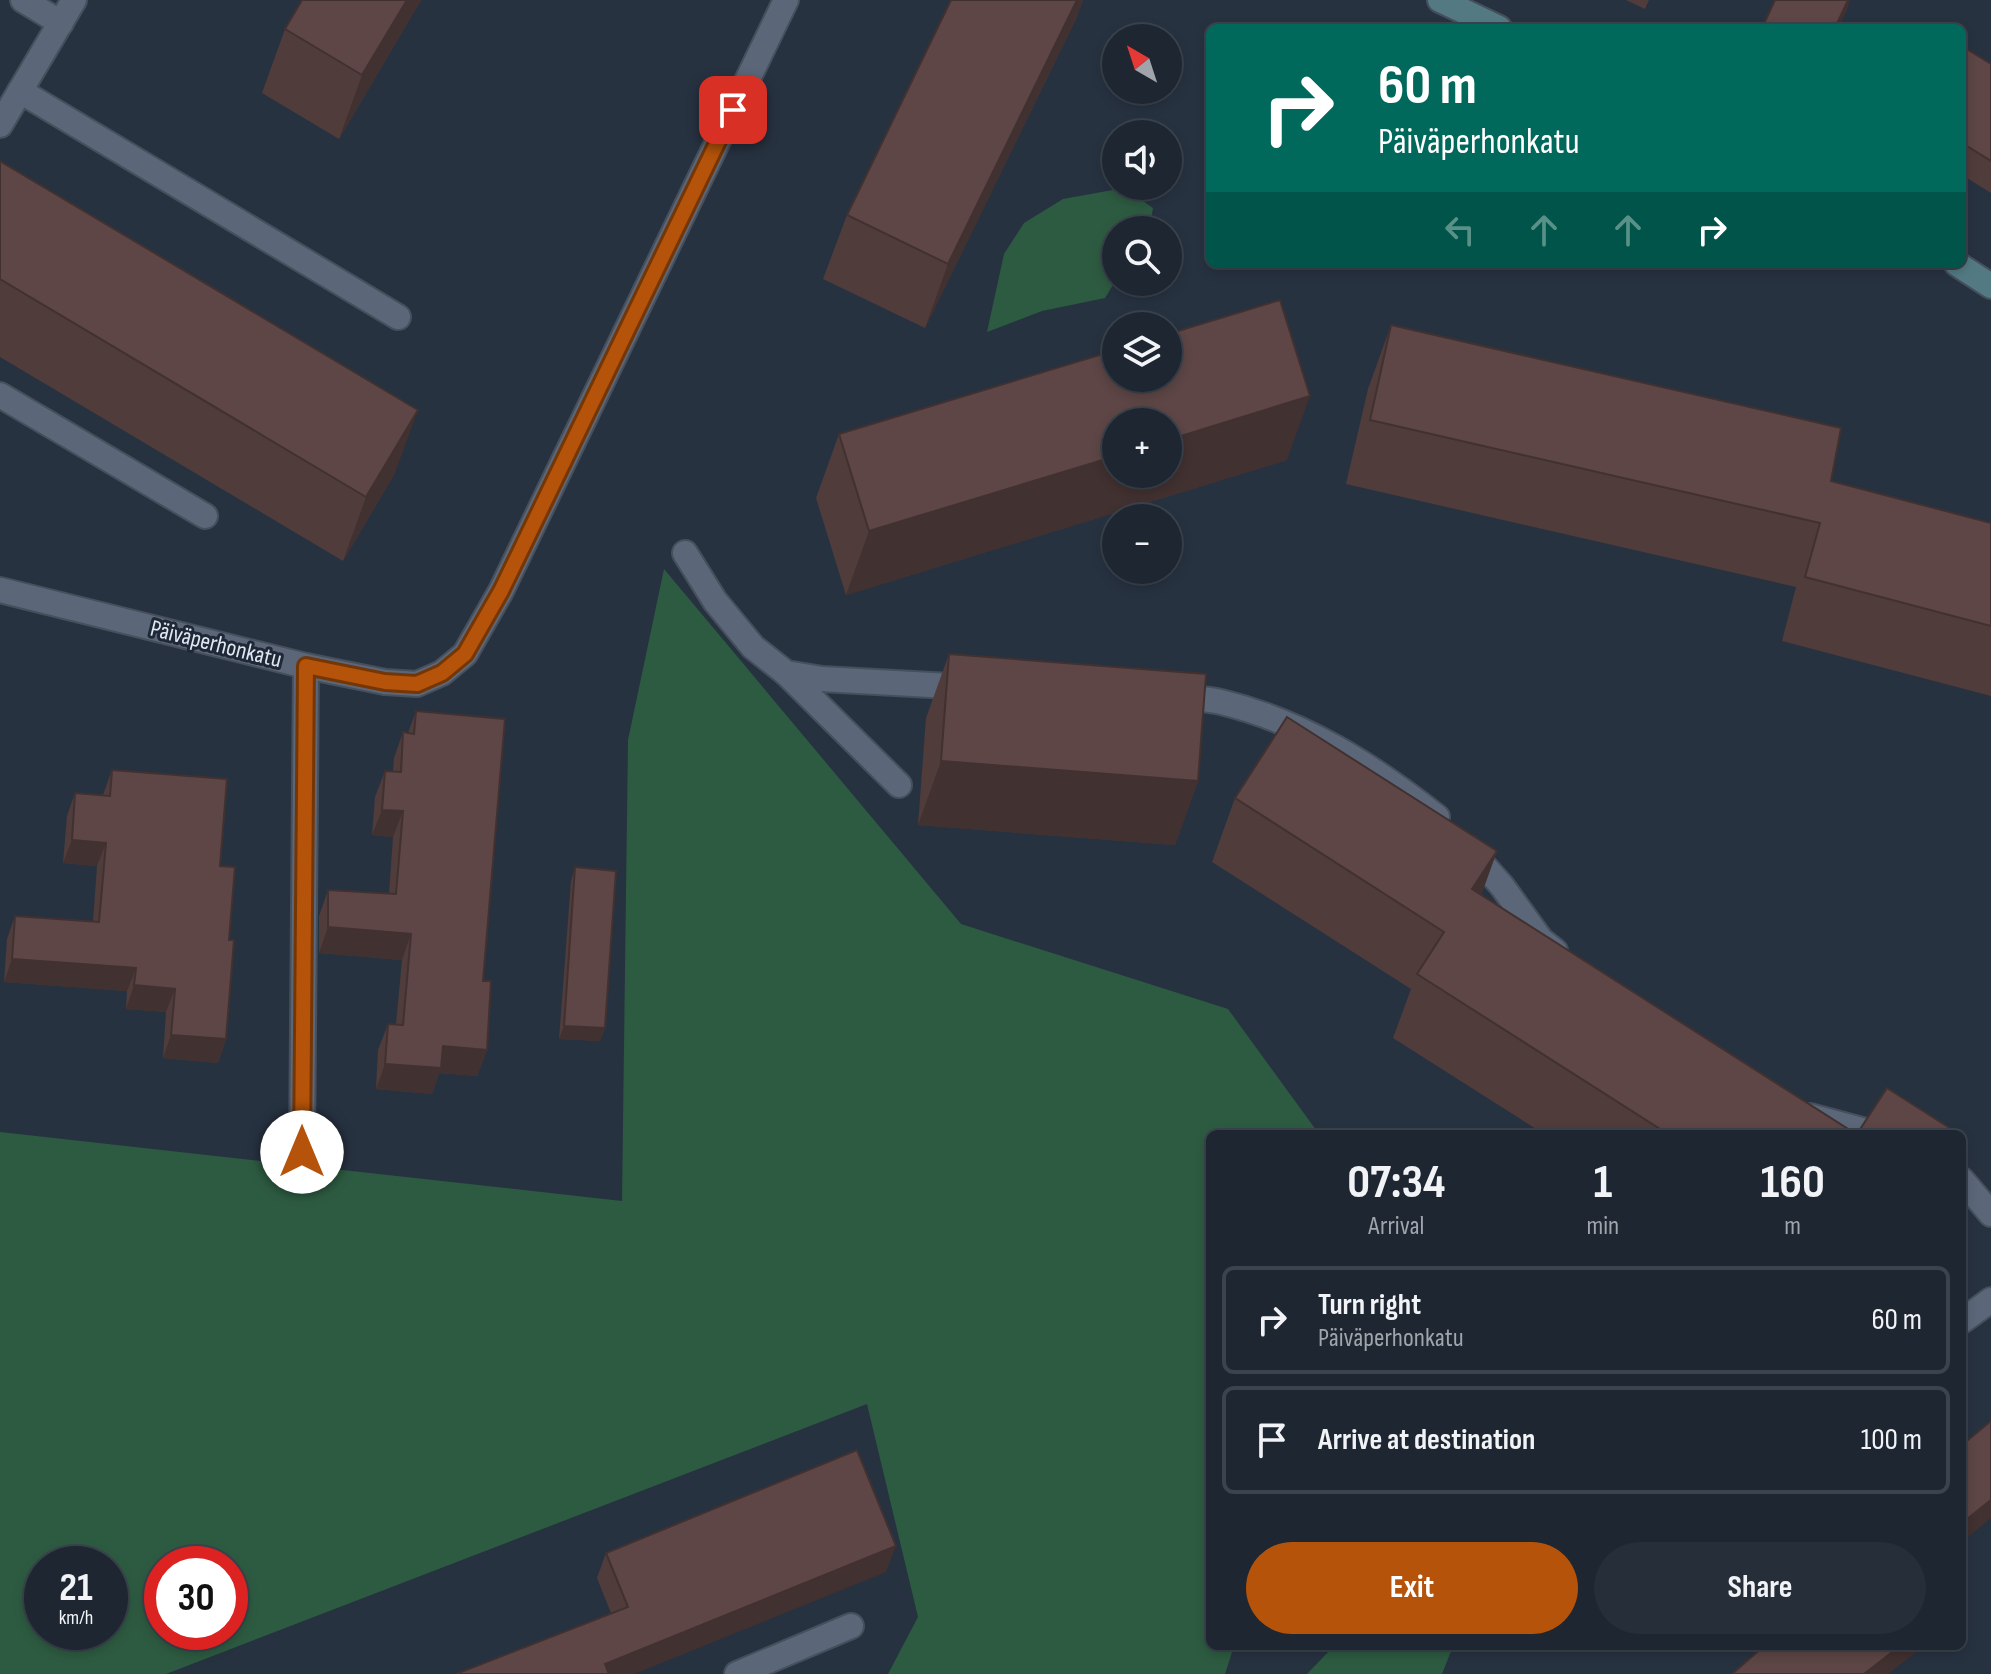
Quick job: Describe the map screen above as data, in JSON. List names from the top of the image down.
{
  "streets": {
    "street": ["Päiväperhonkatu"]
  },
  "north": "top left",
  "page": {
    "map_buttons": ["+", "−"],
    "turn": ["60 m", "Päiväperhonkatu"],
    "eta": [
      "07:34",
      "Arrival",
      "1",
      "min",
      "160",
      "m"
    ],
    "list": [
      {
        "name": "Turn right",
        "note": "Päiväperhonkatu",
        "value": "60 m"
      },
      {
        "name": "Arrive at destination",
        "value": "100 m"
      }
    ],
    "buttons": ["Exit", "Share"],
    "speed": "21 km/h",
    "limit": "30"
  }
}
